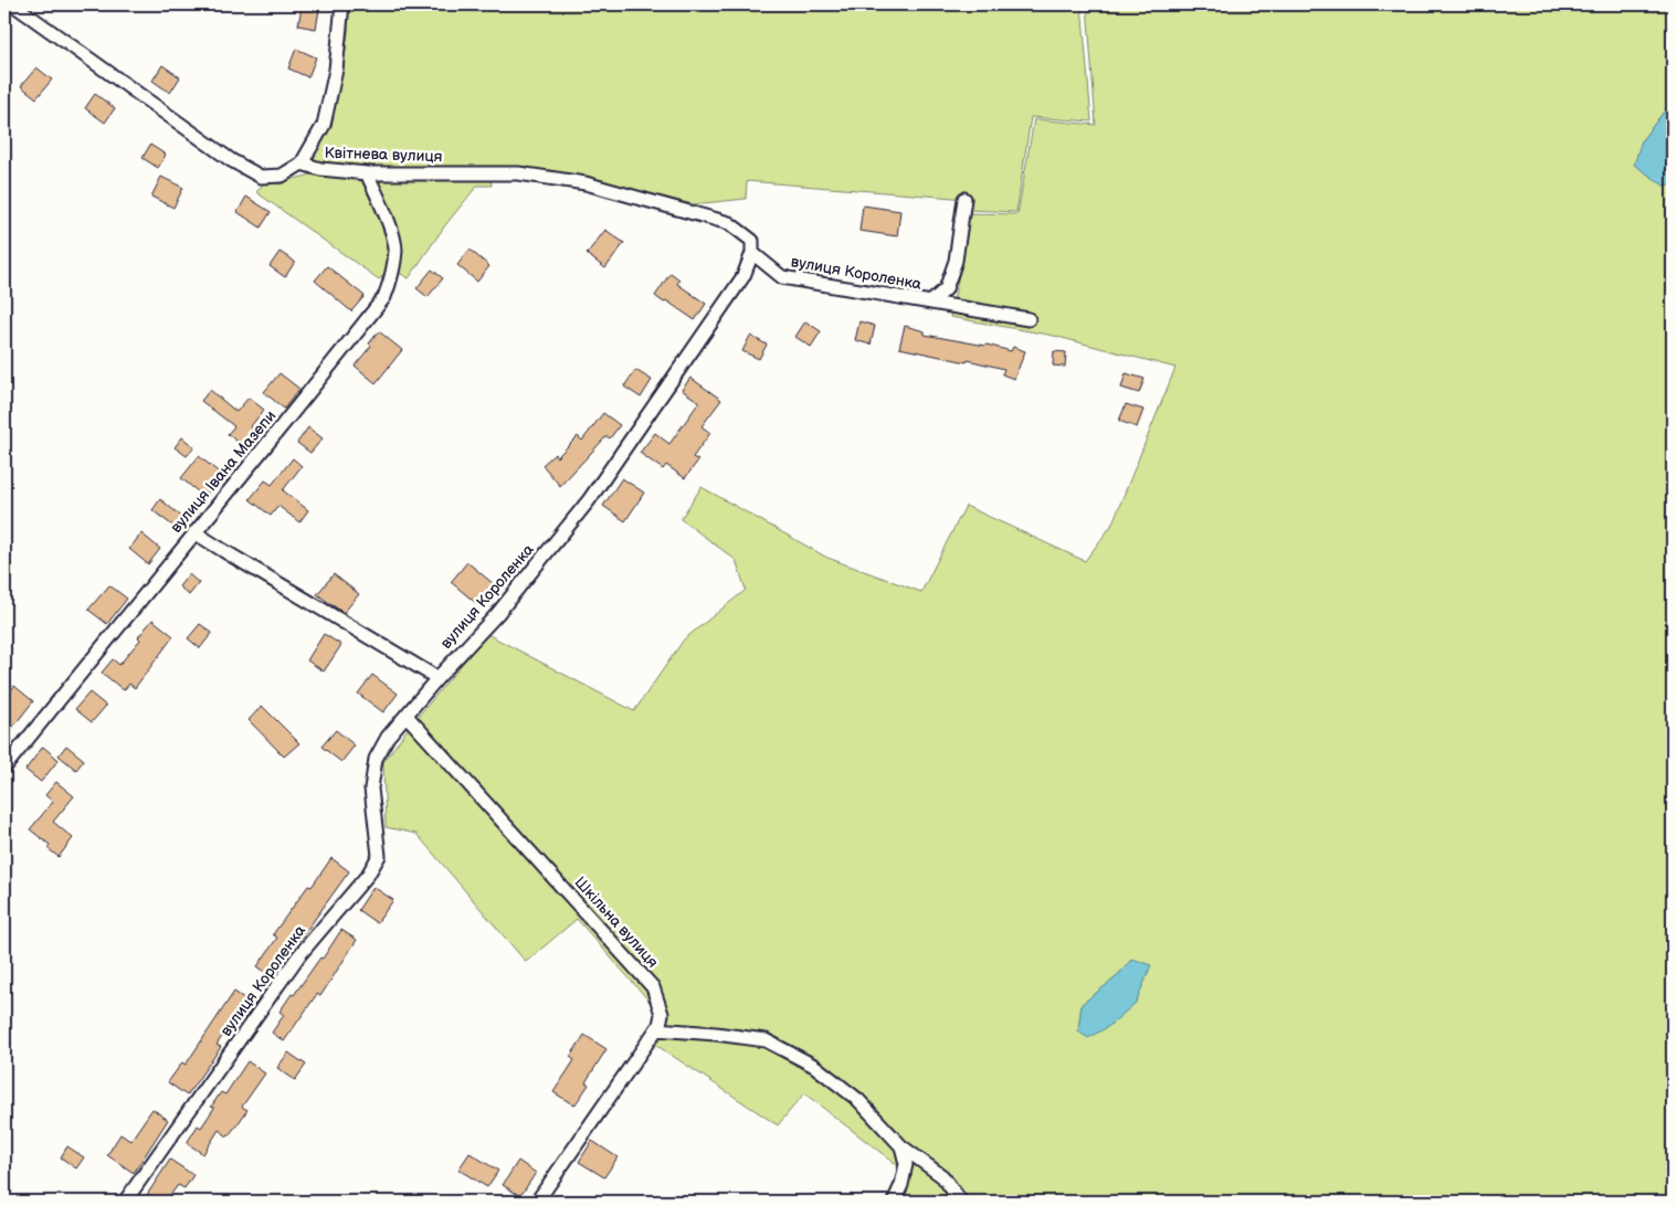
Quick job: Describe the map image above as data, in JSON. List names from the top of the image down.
{
  "streets": {
    "street": [
      "Квітнева вулиця",
      "вулиця Короленка",
      "вулиця Івана Мазепи",
      "Шкільна вулиця"
    ]
  },
  "crossings": [
    ["Квітнева вулиця", "вулиця Короленка"],
    ["Квітнева вулиця", "вулиця Івана Мазепи"],
    ["вулиця Короленка", "Шкільна вулиця"]
  ]
}
